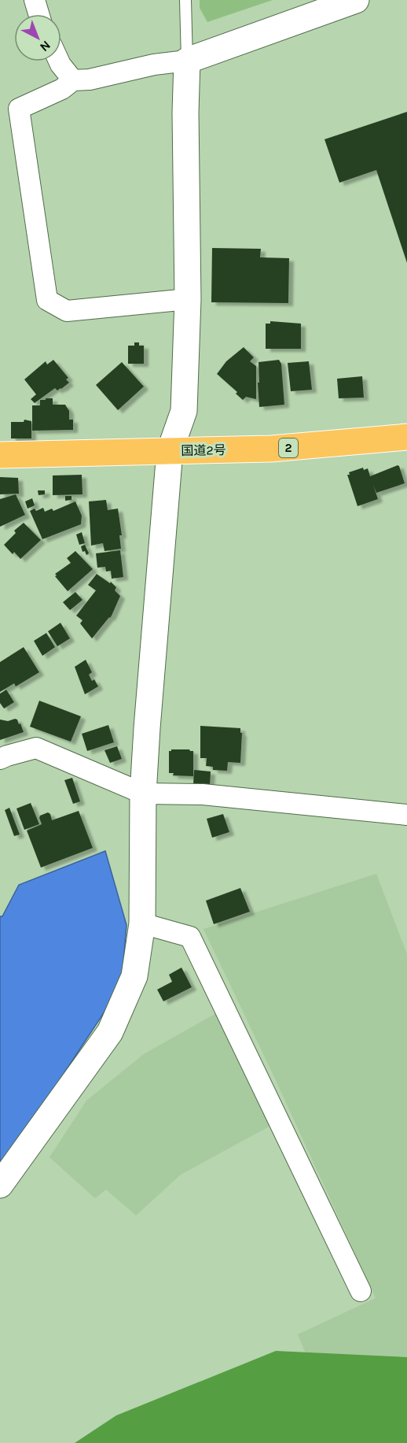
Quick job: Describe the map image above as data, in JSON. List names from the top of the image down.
{
  "streets": {
    "highway": ["2", "国道2号"]
  },
  "north": "bottom right"
}
